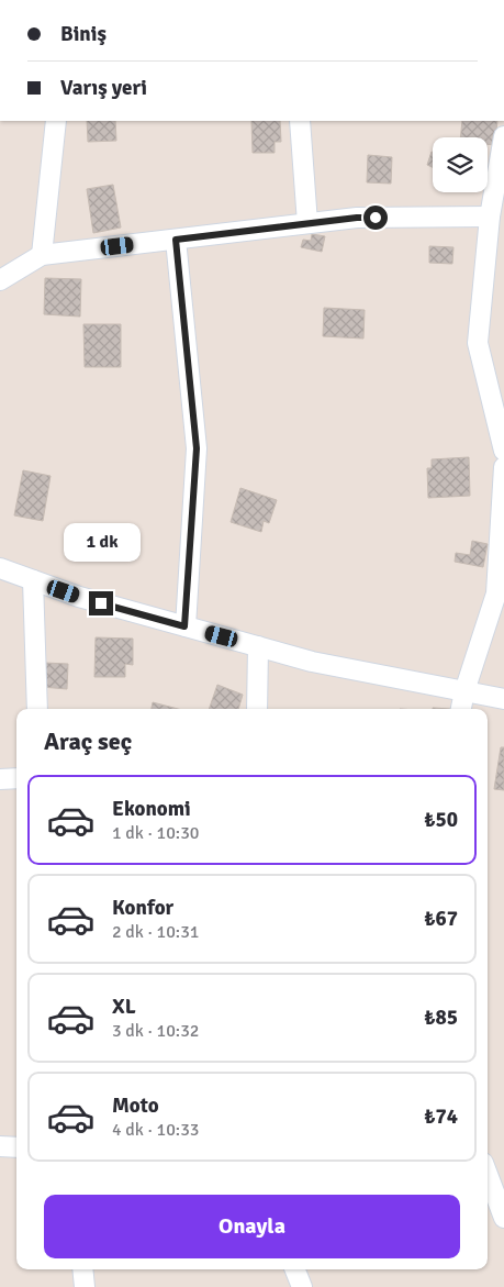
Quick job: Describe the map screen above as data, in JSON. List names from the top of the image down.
{
  "page": {
    "banner": ["Biniş", "Varış yeri"],
    "bubble": "1 dk",
    "heading": "Araç seç",
    "list": [
      {
        "name": "Ekonomi",
        "note": "1 dk · 10:30",
        "value": "₺50"
      },
      {
        "name": "Konfor",
        "note": "2 dk · 10:31",
        "value": "₺67"
      },
      {
        "name": "XL",
        "note": "3 dk · 10:32",
        "value": "₺85"
      },
      {
        "name": "Moto",
        "note": "4 dk · 10:33",
        "value": "₺74"
      }
    ],
    "buttons": "Onayla"
  }
}
